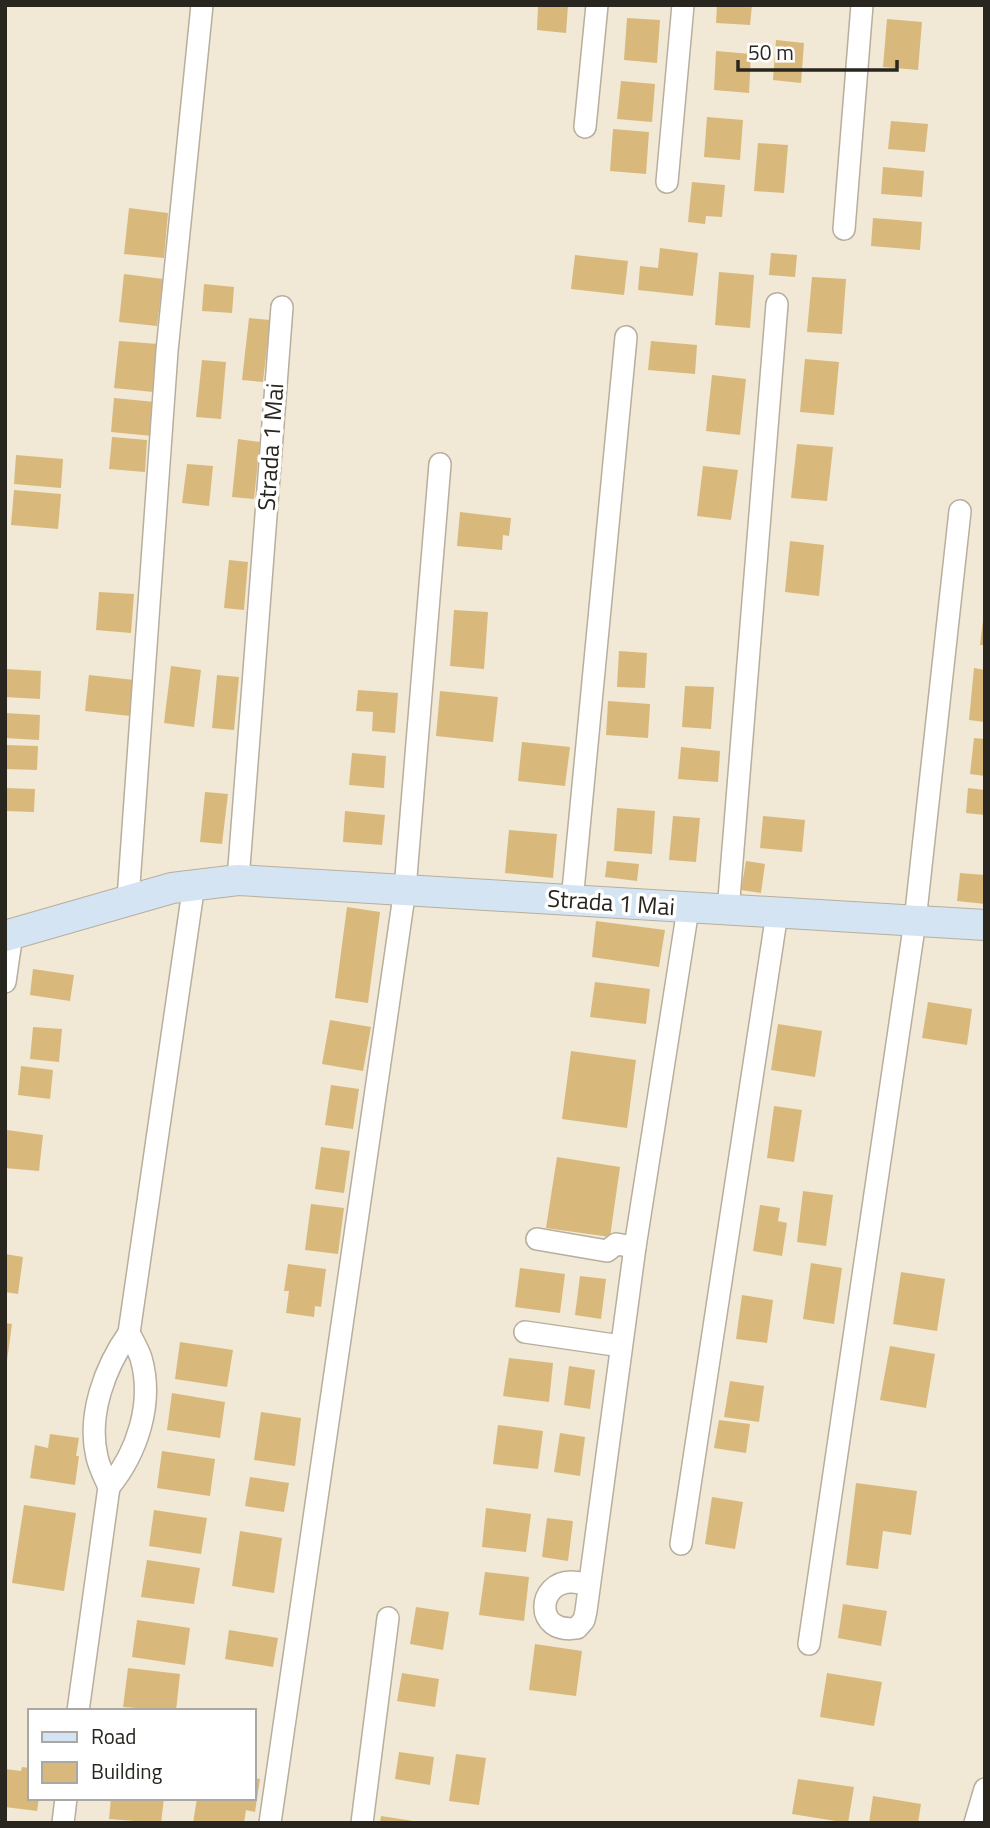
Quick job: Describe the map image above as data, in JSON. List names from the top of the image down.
{
  "streets": {
    "street": ["Strada 1 Mai"]
  },
  "legend": ["Road", "Building"],
  "scale_bar": "50 m"
}
